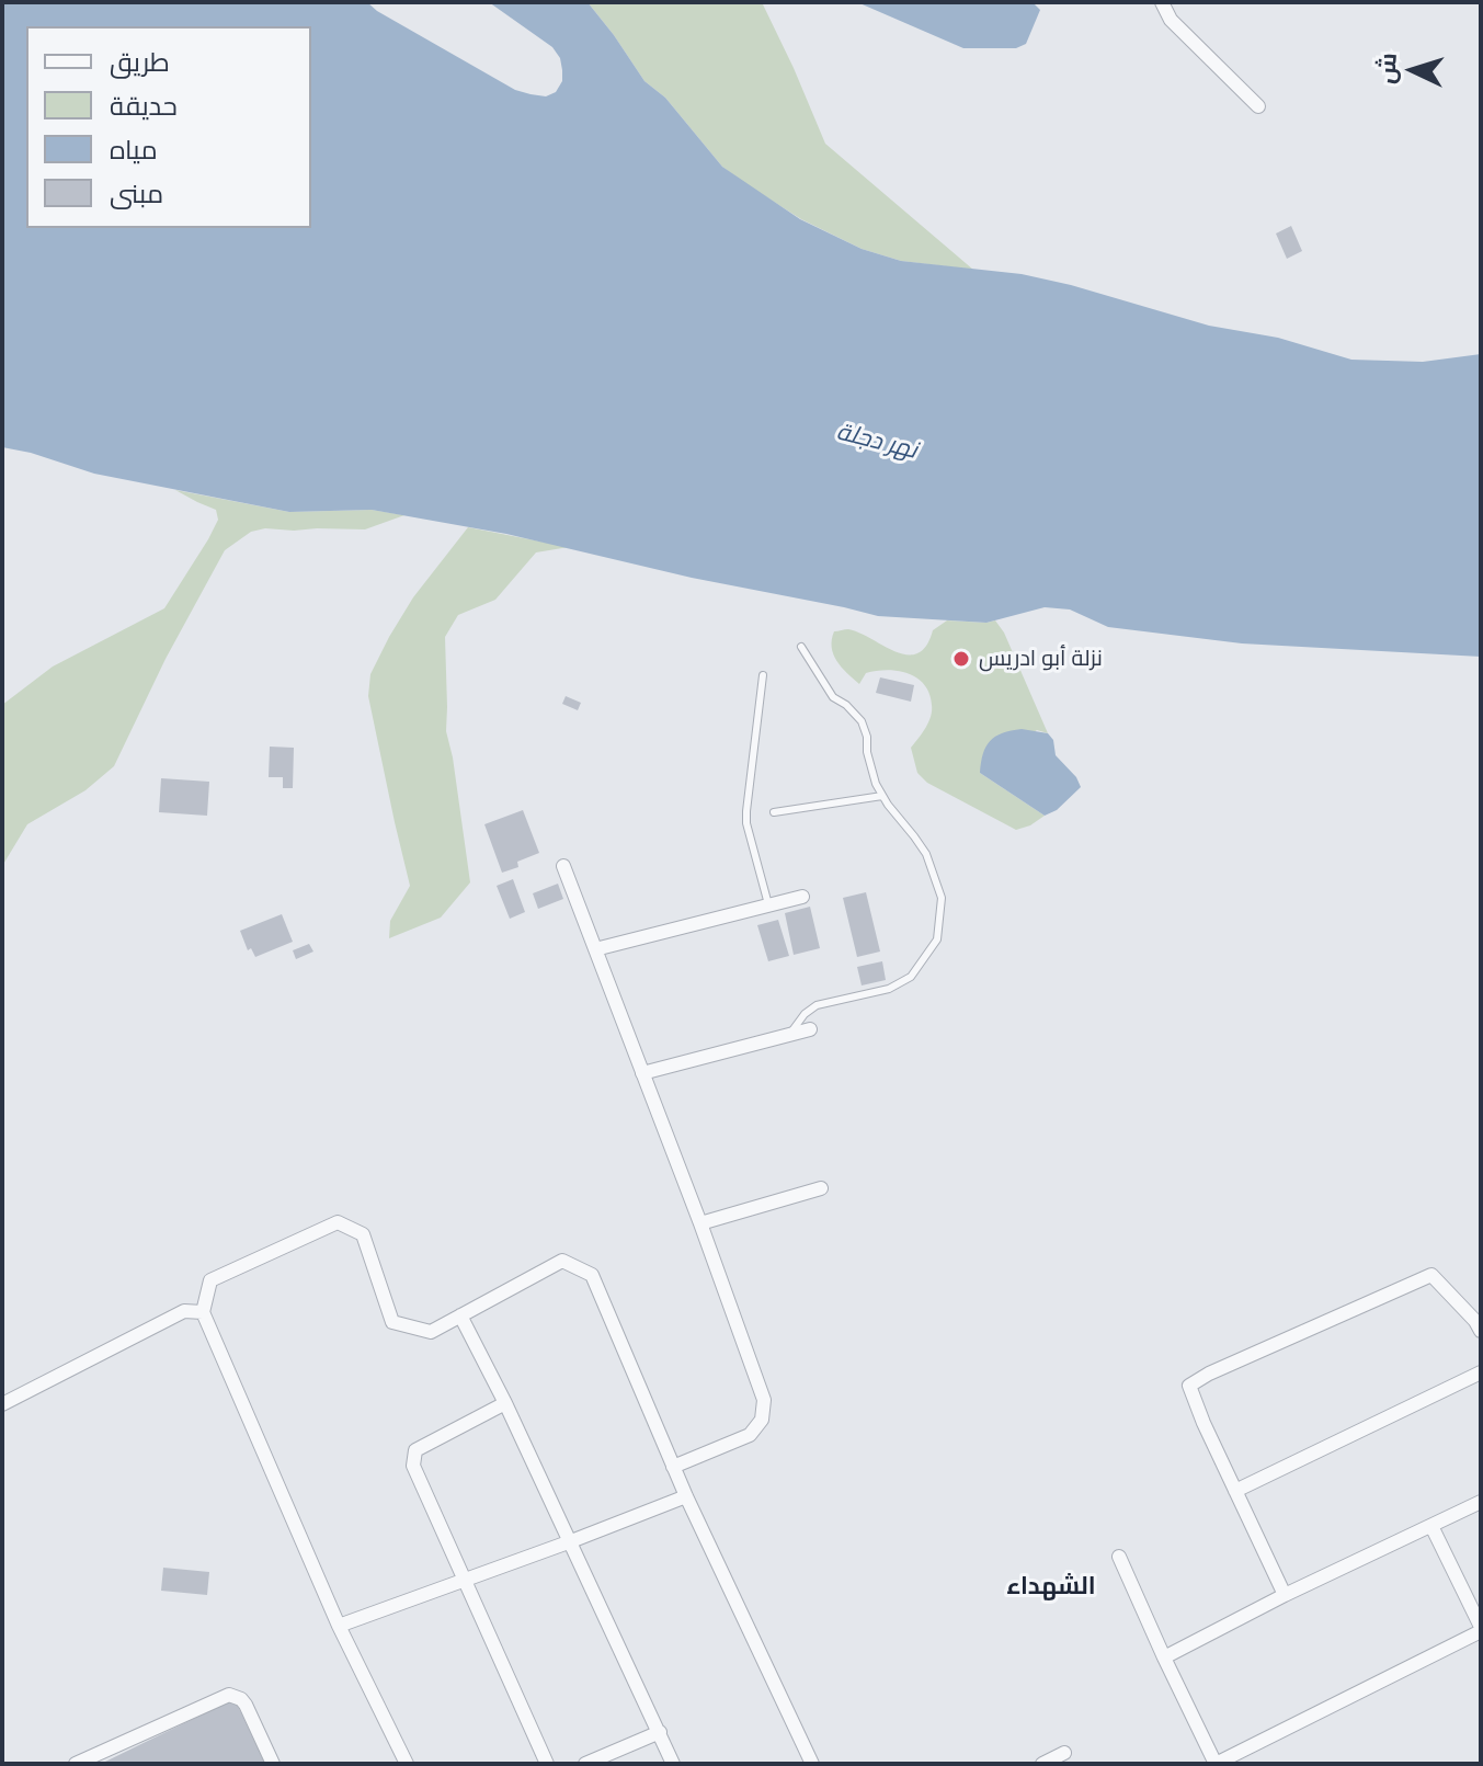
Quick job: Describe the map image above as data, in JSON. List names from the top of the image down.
{
  "districts": ["الشهداء"],
  "water": ["نهر دجلة"],
  "places": ["نزلة أبو ادريس"],
  "legend": [
    "طريق",
    "حديقة",
    "مياه",
    "مبنى"
  ],
  "north": "left"
}
